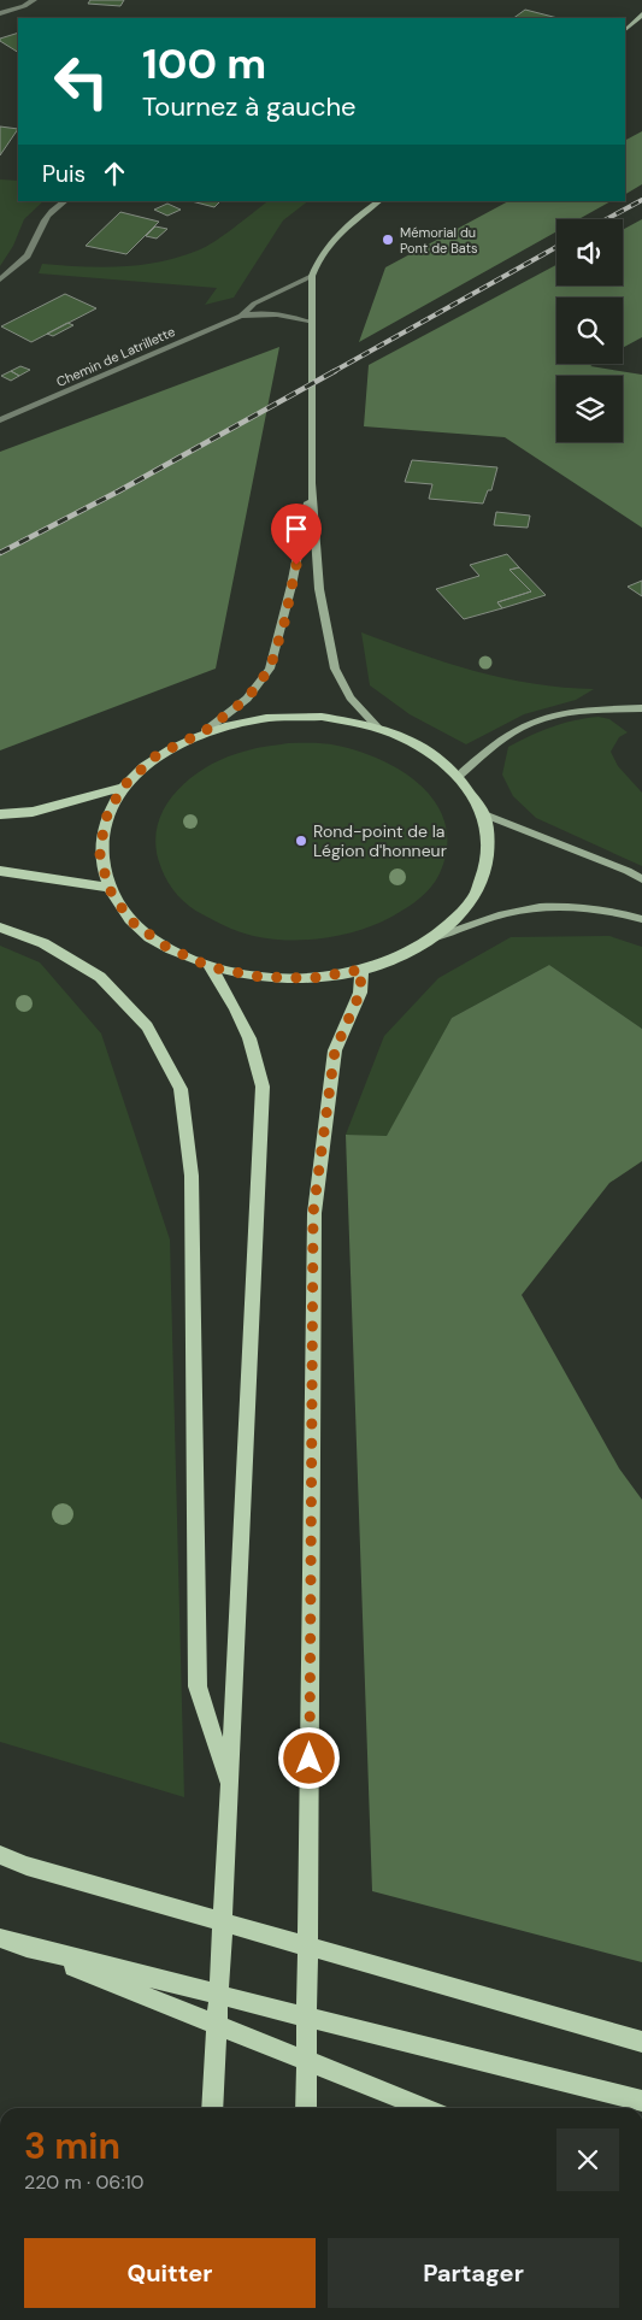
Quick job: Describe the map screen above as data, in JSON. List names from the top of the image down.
{
  "streets": {
    "street": ["Chemin de Latrillette"]
  },
  "places": ["Mémorial du Pont de Bats", "Rond-point de la Légion d'honneur"],
  "page": {
    "turn": ["100 m", "Tournez à gauche"],
    "then": "Puis",
    "heading": ["3 min", "220 m · 06:10"],
    "buttons": ["Quitter", "Partager"]
  }
}
